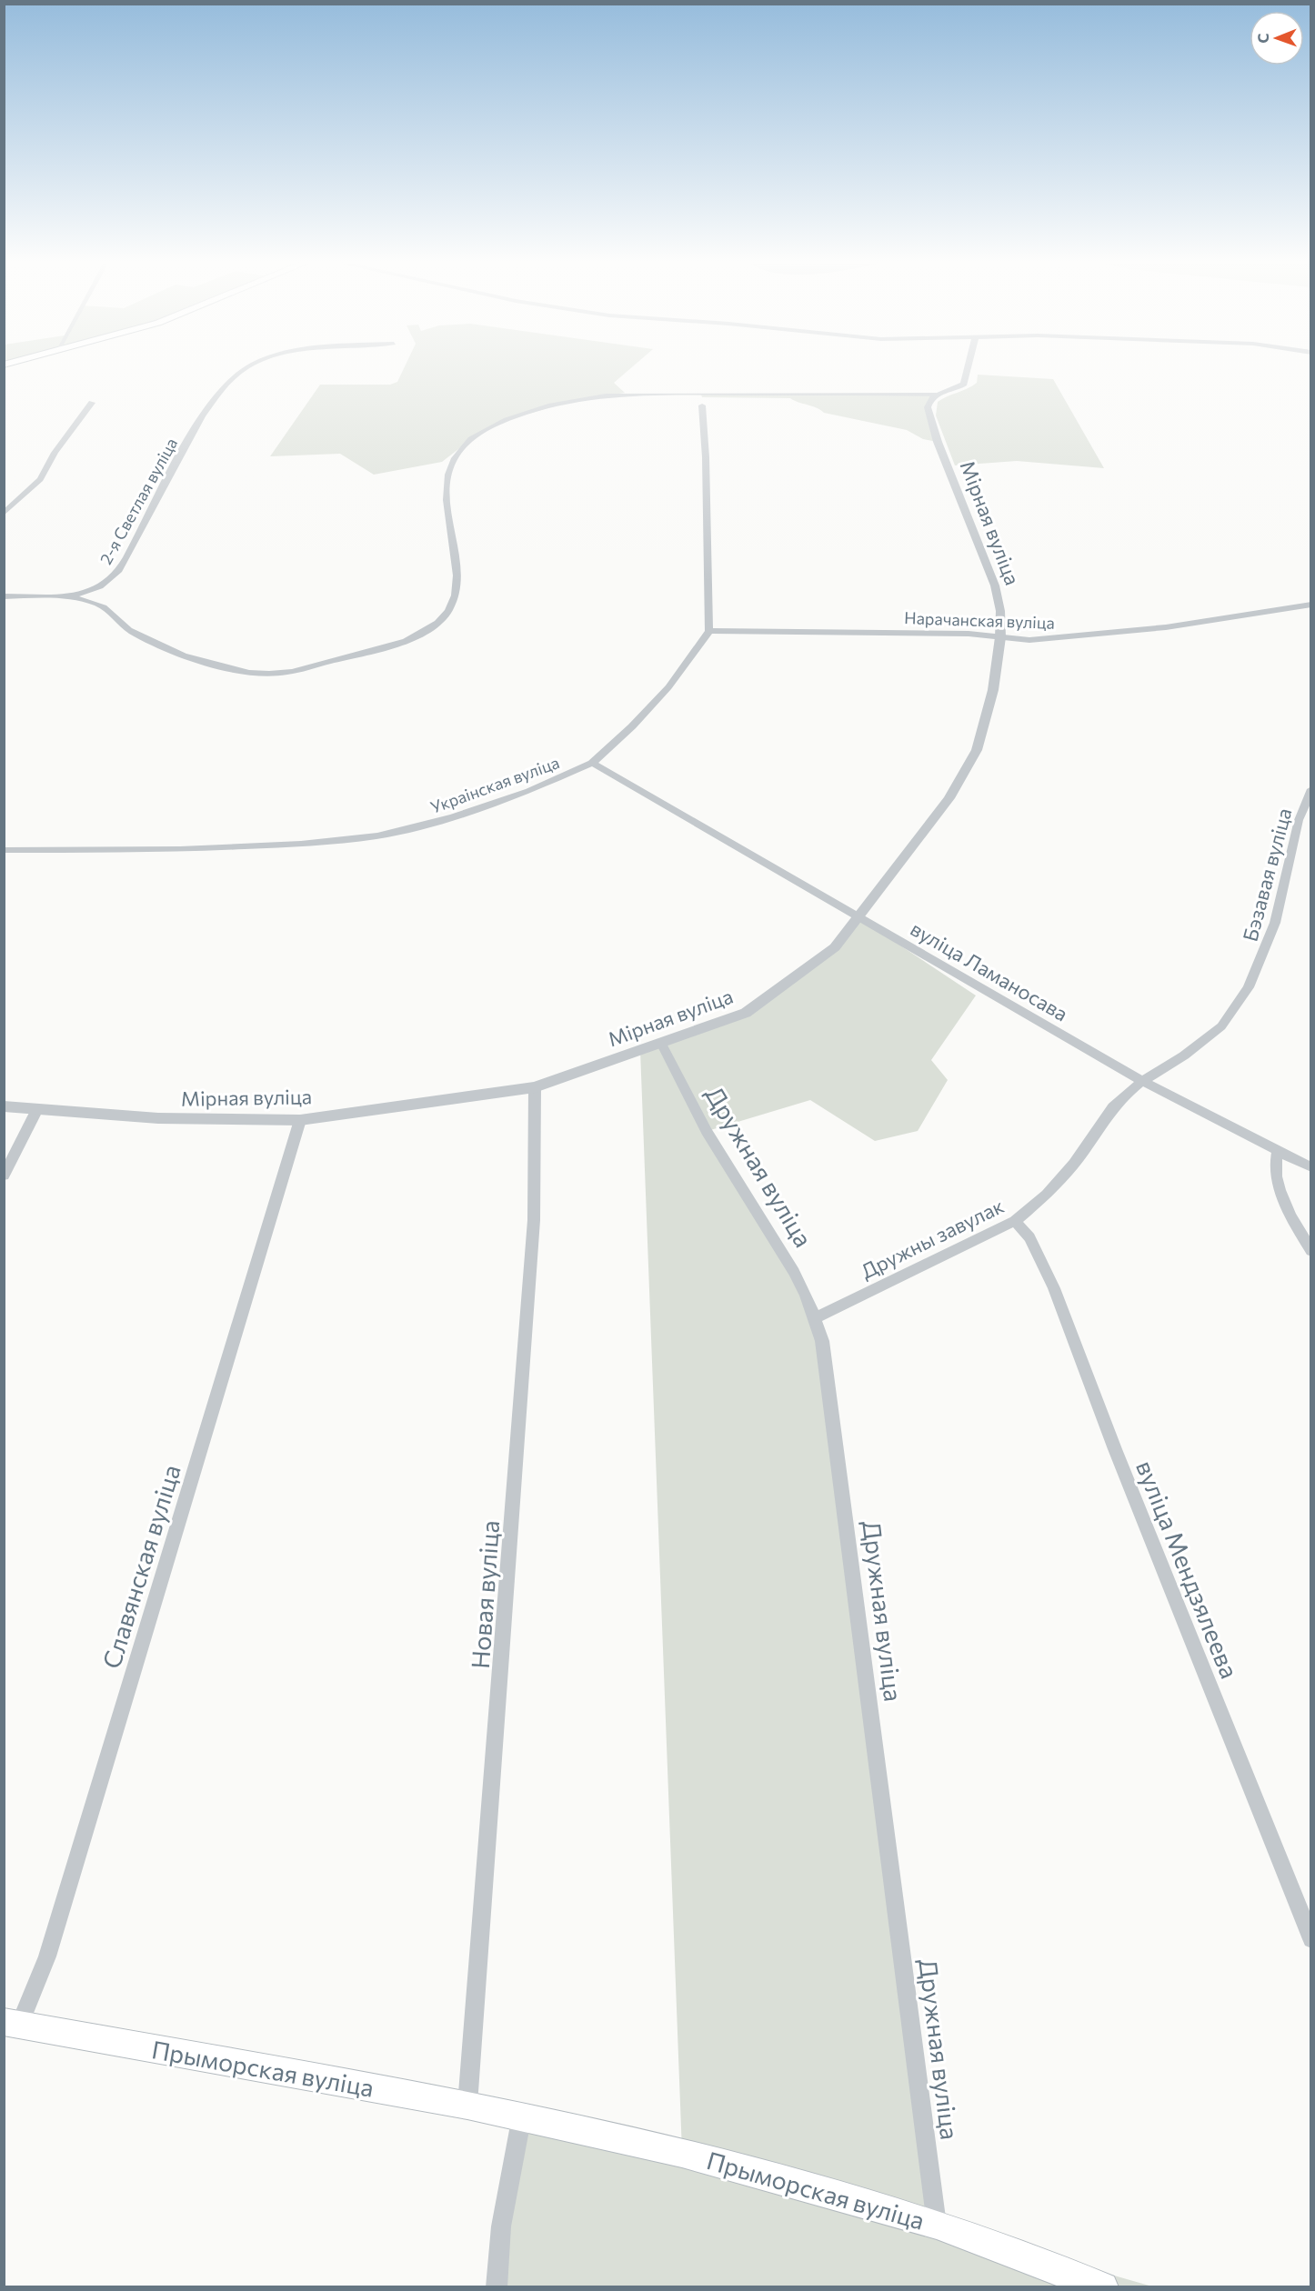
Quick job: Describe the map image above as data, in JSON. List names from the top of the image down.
{
  "streets": {
    "main road": ["Прыморская вуліца"],
    "street": [
      "2-я Светлая вуліца",
      "Мірная вуліца",
      "Нарачанская вуліца",
      "Украінская вуліца",
      "Бэзавая вуліца",
      "вуліца Ламаносава",
      "Дружная вуліца",
      "Дружны завулак",
      "Славянская вуліца",
      "вуліца Мендзялеева",
      "Новая вуліца"
    ]
  },
  "crossings": [
    ["2-я Светлая вуліца", "Мірная вуліца"],
    ["Мірная вуліца", "Нарачанская вуліца"],
    ["Мірная вуліца", "вуліца Ламаносава"],
    ["Мірная вуліца", "Дружная вуліца"],
    ["Мірная вуліца", "Славянская вуліца"],
    ["Мірная вуліца", "Новая вуліца"],
    ["Нарачанская вуліца", "Украінская вуліца"],
    ["Украінская вуліца", "вуліца Ламаносава"],
    ["Бэзавая вуліца", "вуліца Ламаносава"],
    ["Бэзавая вуліца", "Дружны завулак"],
    ["вуліца Ламаносава", "Дружны завулак"],
    ["Дружная вуліца", "Дружны завулак"],
    ["Дружная вуліца", "Прыморская вуліца"],
    ["Дружны завулак", "вуліца Мендзялеева"],
    ["Славянская вуліца", "Прыморская вуліца"],
    ["Новая вуліца", "Прыморская вуліца"]
  ],
  "north": "left"
}
